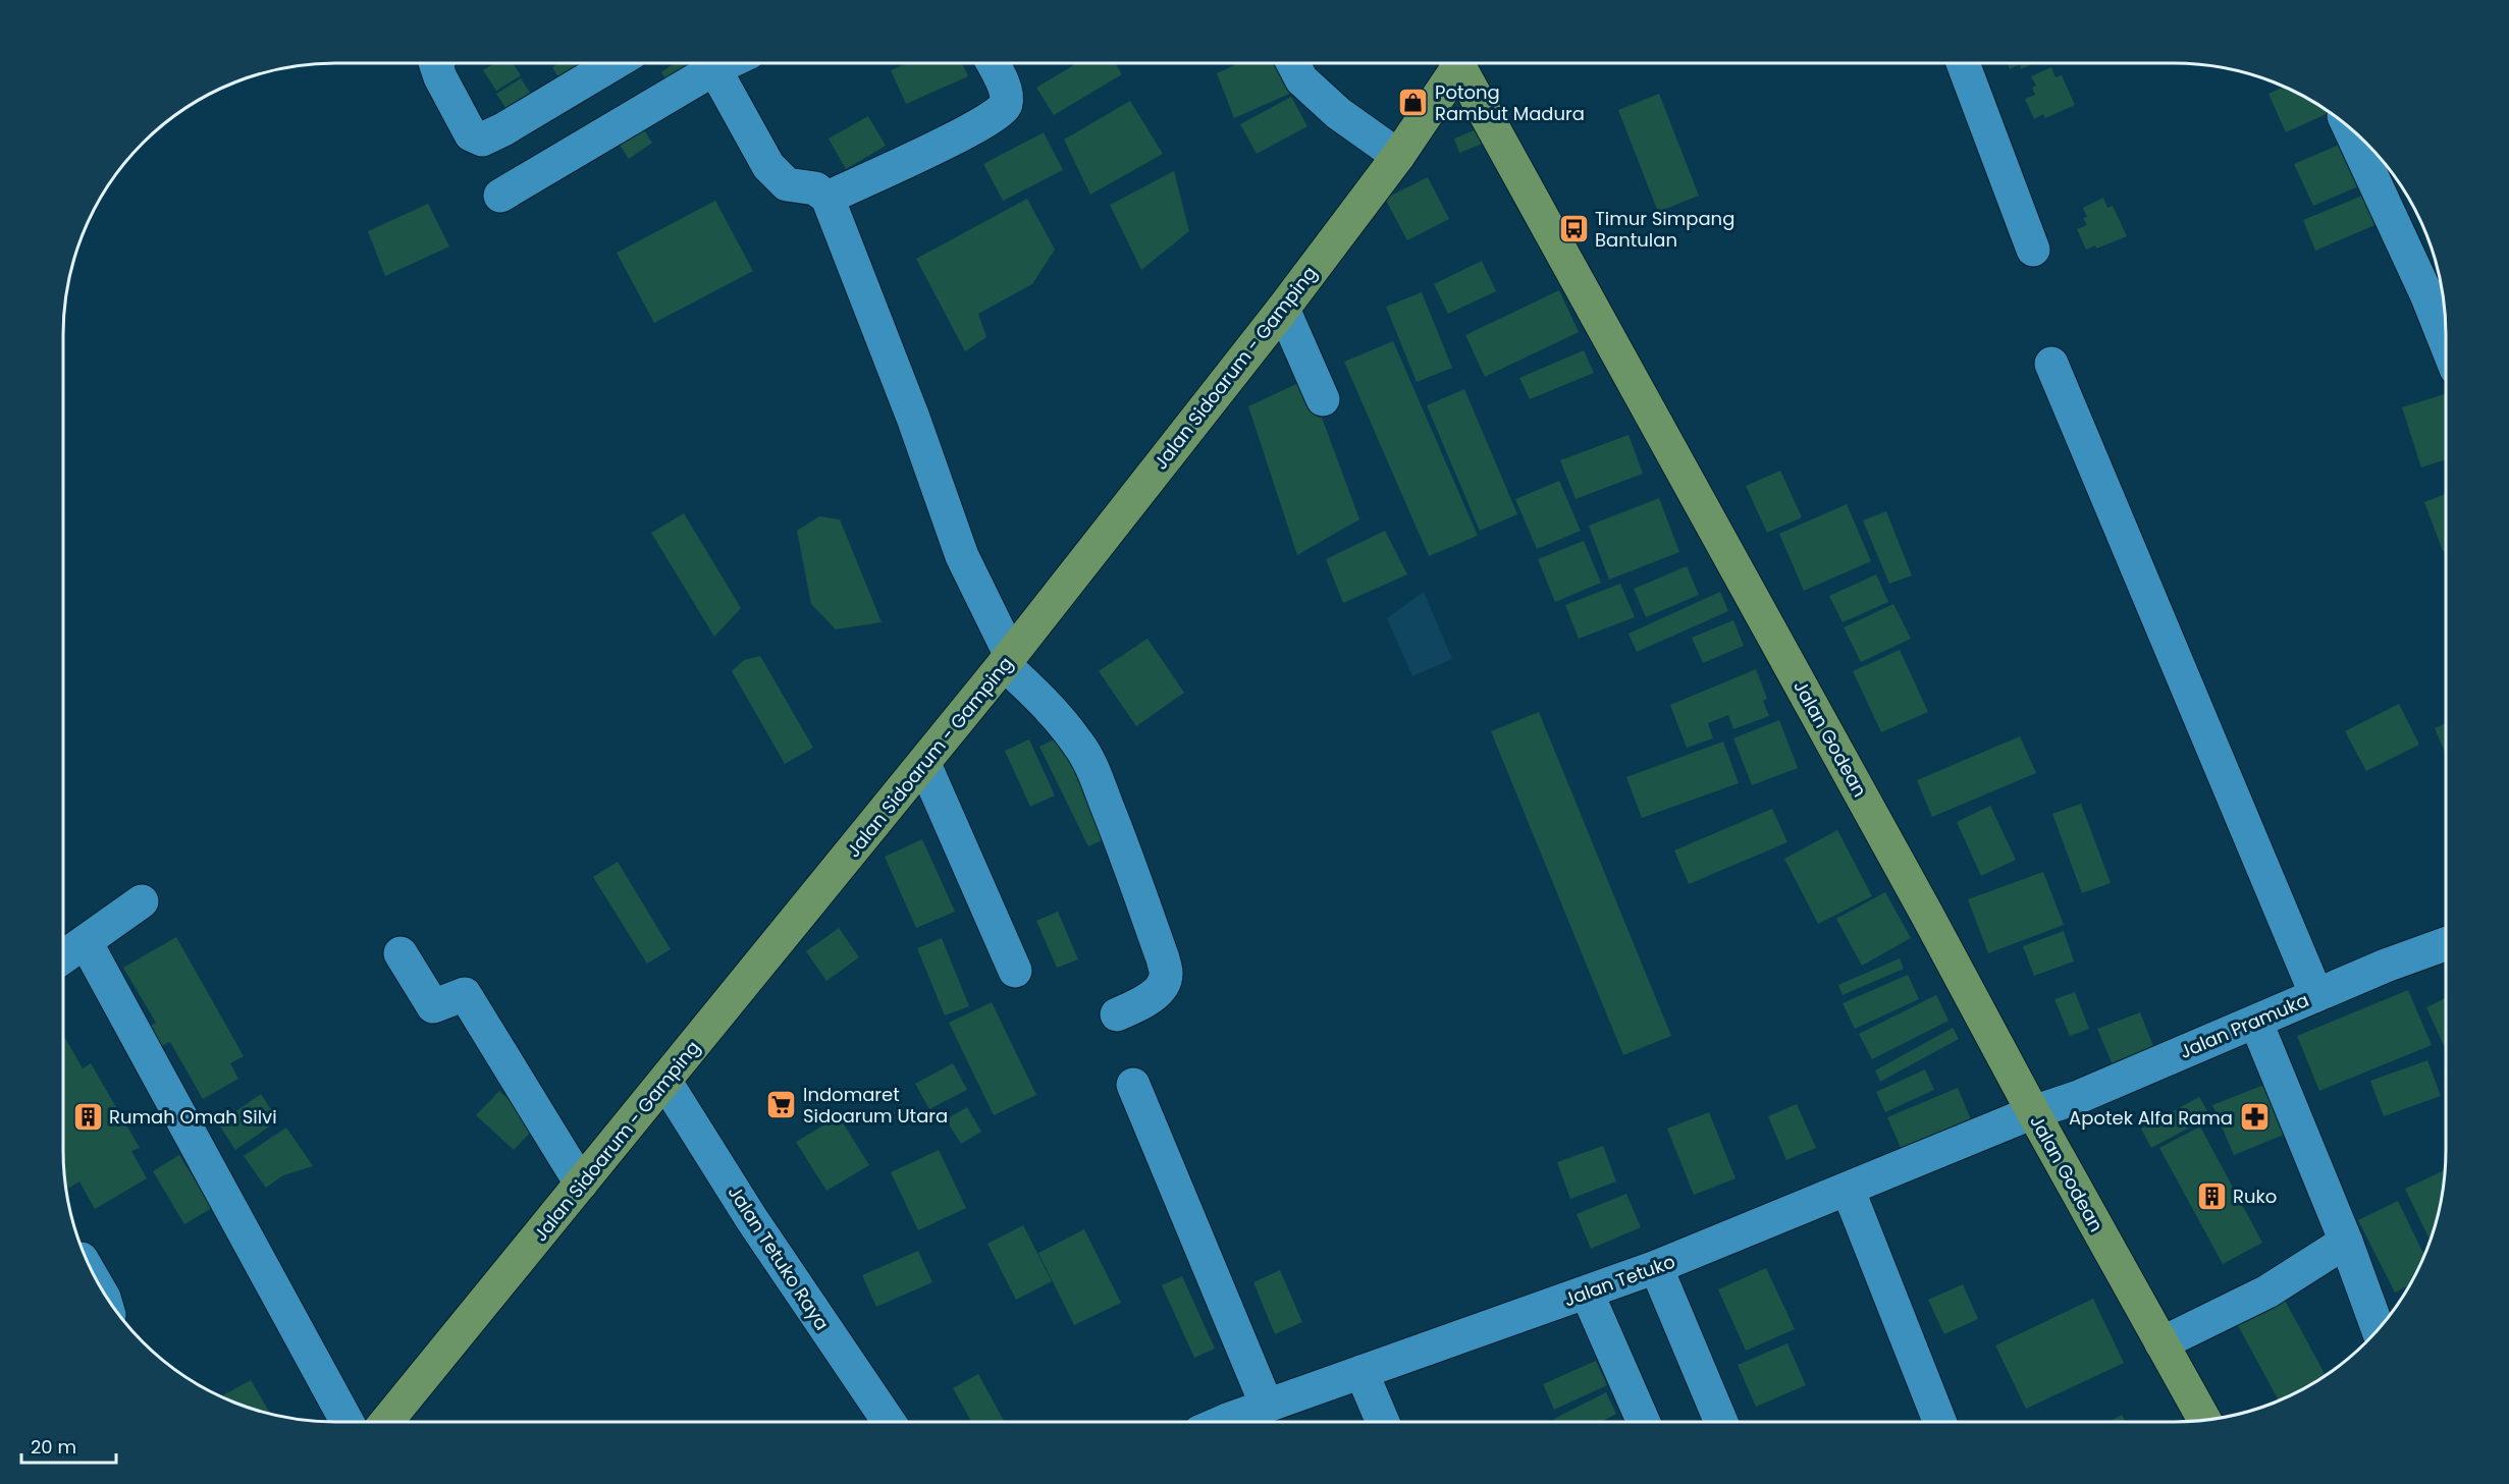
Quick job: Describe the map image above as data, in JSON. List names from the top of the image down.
{
  "streets": {
    "main road": ["Jalan Sidoarum - Gamping", "Jalan Godean"],
    "street": ["Jalan Pramuka", "Jalan Tetuko Raya", "Jalan Tetuko"]
  },
  "crossings": [
    ["Jalan Sidoarum - Gamping", "Jalan Tetuko Raya"],
    ["Jalan Godean", "Jalan Pramuka"],
    ["Jalan Godean", "Jalan Tetuko"],
    ["Jalan Pramuka", "Jalan Tetuko"]
  ],
  "places": {
    "shop": ["Potong Rambut Madura"],
    "bus stop": ["Timur Simpang Bantulan"],
    "supermarket": ["Indomaret Sidoarum Utara"],
    "building": ["Rumah Omah Silvi", "Ruko"],
    "pharmacy": ["Apotek Alfa Rama"]
  },
  "scale_bar": "20 m"
}
